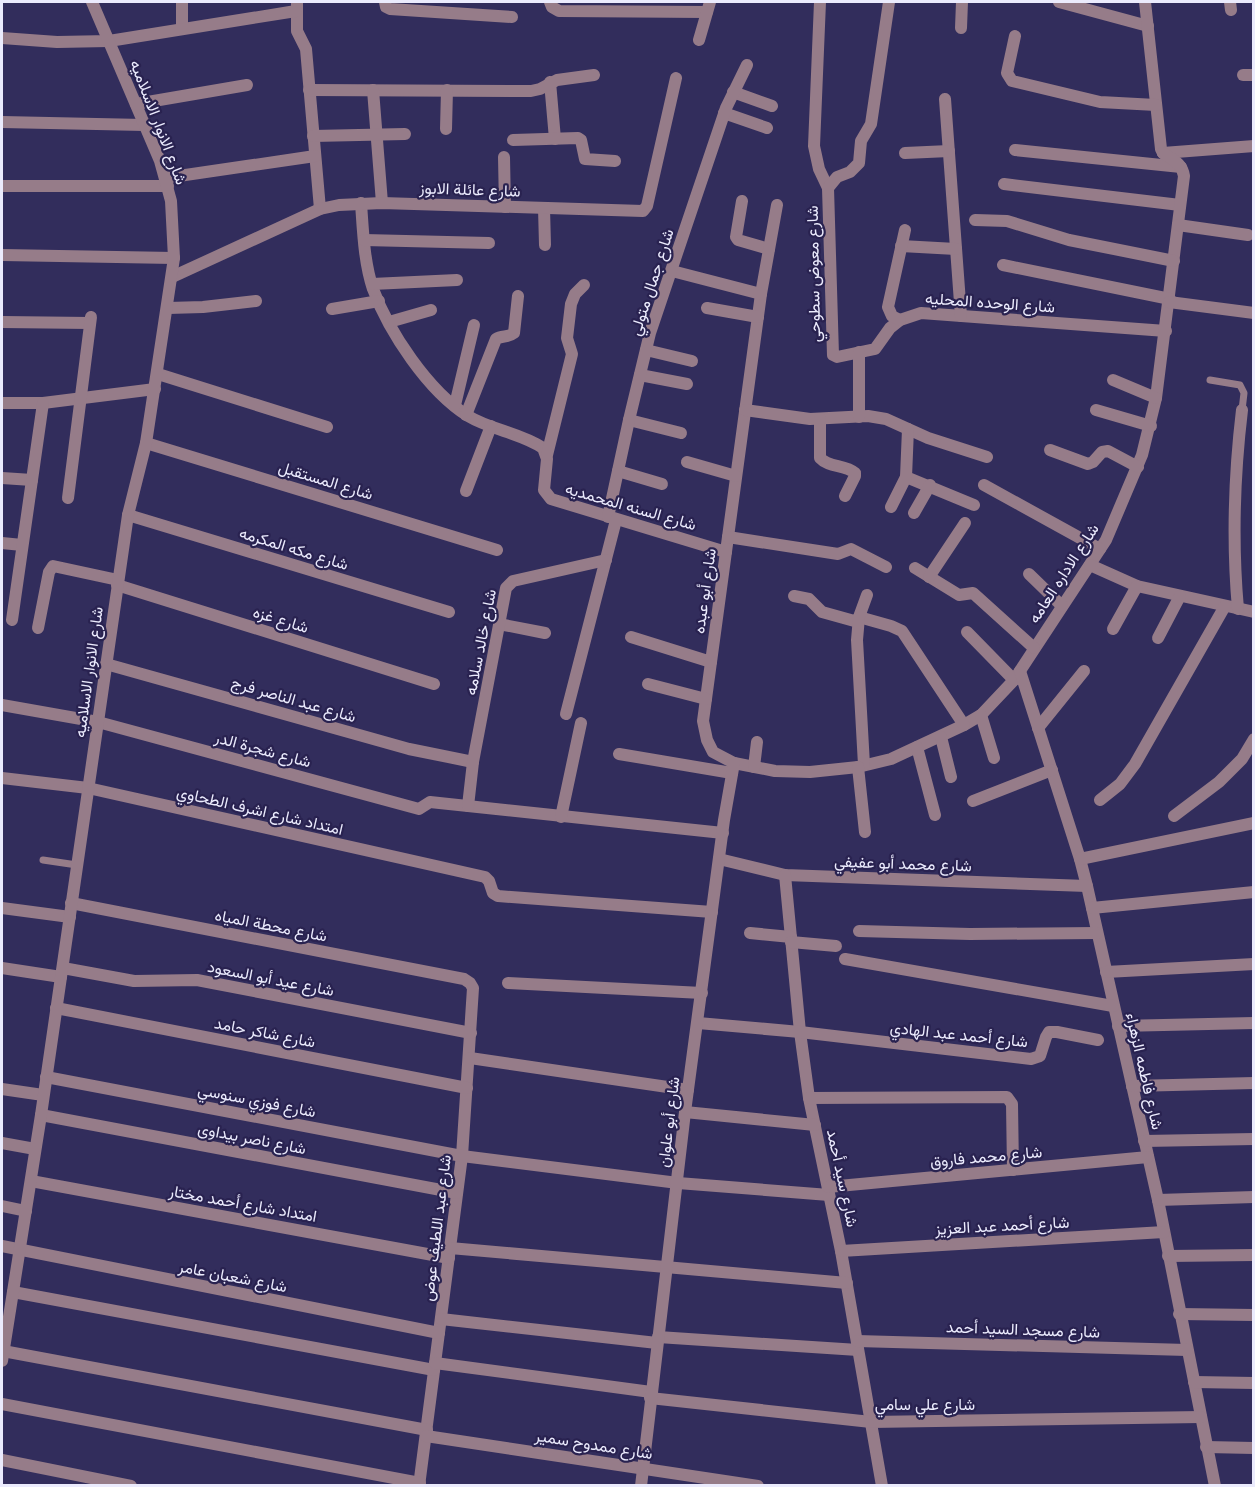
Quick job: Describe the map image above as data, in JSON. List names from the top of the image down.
{
  "streets": {
    "street": [
      "شارع الانوار الاسلاميه",
      "شارع عائلة الابوز",
      "شارع معوض سطوحي",
      "شارع جمال متولي",
      "شارع الوحده المحليه",
      "شارع المستقبل",
      "شارع السنه المحمديه",
      "شارع مكه المكرمه",
      "شارع الاداره العامه",
      "شارع أبو عبده",
      "شارع غزه",
      "شارع خالد سلامه",
      "شارع عبد الناصر فرج",
      "شارع شجرة الدر",
      "امتداد شارع اشرف الطحاوي",
      "شارع محمد أبو عفيفي",
      "شارع محطة المياه",
      "شارع عيد أبو السعود",
      "شارع شاكر حامد",
      "شارع أحمد عبد الهادي",
      "شارع فاطمه الزهراء",
      "شارع فوزي سنوسي",
      "شارع أبو علوان",
      "شارع ناصر بيداوى",
      "شارع محمد فاروق",
      "شارع سيد أحمد",
      "امتداد شارع أحمد مختار",
      "شارع أحمد عبد العزيز",
      "شارع عبد اللطيف عوض",
      "شارع شعبان عامر",
      "شارع مسجد السيد أحمد",
      "شارع علي سامي",
      "شارع ممدوح سمير"
    ]
  },
  "crossings": [
    ["شارع الانوار الاسلاميه", "شارع عائلة الابوز"],
    ["شارع الانوار الاسلاميه", "شارع المستقبل"],
    ["شارع الانوار الاسلاميه", "شارع مكه المكرمه"],
    ["شارع الانوار الاسلاميه", "شارع غزه"],
    ["شارع الانوار الاسلاميه", "شارع عبد الناصر فرج"],
    ["شارع الانوار الاسلاميه", "شارع شجرة الدر"],
    ["شارع الانوار الاسلاميه", "امتداد شارع اشرف الطحاوي"],
    ["شارع الانوار الاسلاميه", "شارع محطة المياه"],
    ["شارع الانوار الاسلاميه", "شارع عيد أبو السعود"],
    ["شارع الانوار الاسلاميه", "شارع شاكر حامد"],
    ["شارع الانوار الاسلاميه", "شارع فوزي سنوسي"],
    ["شارع الانوار الاسلاميه", "شارع ناصر بيداوى"],
    ["شارع الانوار الاسلاميه", "امتداد شارع أحمد مختار"],
    ["شارع الانوار الاسلاميه", "شارع شعبان عامر"],
    ["شارع الانوار الاسلاميه", "شارع علي سامي"],
    ["شارع الانوار الاسلاميه", "شارع ممدوح سمير"],
    ["شارع جمال متولي", "شارع السنه المحمديه"],
    ["شارع جمال متولي", "شارع خالد سلامه"],
    ["شارع الوحده المحليه", "شارع الاداره العامه"],
    ["شارع السنه المحمديه", "شارع أبو عبده"],
    ["شارع الاداره العامه", "شارع أبو عبده"],
    ["شارع الاداره العامه", "شارع فاطمه الزهراء"],
    ["شارع الاداره العامه", "شارع أبو علوان"],
    ["شارع أبو عبده", "شارع أبو علوان"],
    ["شارع خالد سلامه", "شارع عبد الناصر فرج"],
    ["شارع خالد سلامه", "شارع شجرة الدر"],
    ["امتداد شارع اشرف الطحاوي", "شارع أبو علوان"],
    ["شارع محمد أبو عفيفي", "شارع فاطمه الزهراء"],
    ["شارع محمد أبو عفيفي", "شارع أبو علوان"],
    ["شارع محمد أبو عفيفي", "شارع سيد أحمد"],
    ["شارع محطة المياه", "شارع عبد اللطيف عوض"],
    ["شارع عيد أبو السعود", "شارع عبد اللطيف عوض"],
    ["شارع شاكر حامد", "شارع عبد اللطيف عوض"],
    ["شارع أحمد عبد الهادي", "شارع سيد أحمد"],
    ["شارع فاطمه الزهراء", "شارع محمد فاروق"],
    ["شارع فاطمه الزهراء", "شارع أحمد عبد العزيز"],
    ["شارع فاطمه الزهراء", "شارع مسجد السيد أحمد"],
    ["شارع فاطمه الزهراء", "شارع علي سامي"],
    ["شارع فوزي سنوسي", "شارع أبو علوان"],
    ["شارع فوزي سنوسي", "شارع محمد فاروق"],
    ["شارع فوزي سنوسي", "شارع عبد اللطيف عوض"],
    ["شارع أبو علوان", "شارع محمد فاروق"],
    ["شارع أبو علوان", "امتداد شارع أحمد مختار"],
    ["شارع أبو علوان", "شارع مسجد السيد أحمد"],
    ["شارع أبو علوان", "شارع علي سامي"],
    ["شارع أبو علوان", "شارع ممدوح سمير"],
    ["شارع ناصر بيداوى", "شارع عبد اللطيف عوض"],
    ["شارع محمد فاروق", "شارع سيد أحمد"],
    ["شارع سيد أحمد", "امتداد شارع أحمد مختار"],
    ["شارع سيد أحمد", "شارع أحمد عبد العزيز"],
    ["شارع سيد أحمد", "شارع مسجد السيد أحمد"],
    ["شارع سيد أحمد", "شارع علي سامي"],
    ["امتداد شارع أحمد مختار", "شارع عبد اللطيف عوض"],
    ["شارع عبد اللطيف عوض", "شارع شعبان عامر"],
    ["شارع عبد اللطيف عوض", "شارع مسجد السيد أحمد"],
    ["شارع عبد اللطيف عوض", "شارع علي سامي"],
    ["شارع عبد اللطيف عوض", "شارع ممدوح سمير"]
  ]
}
